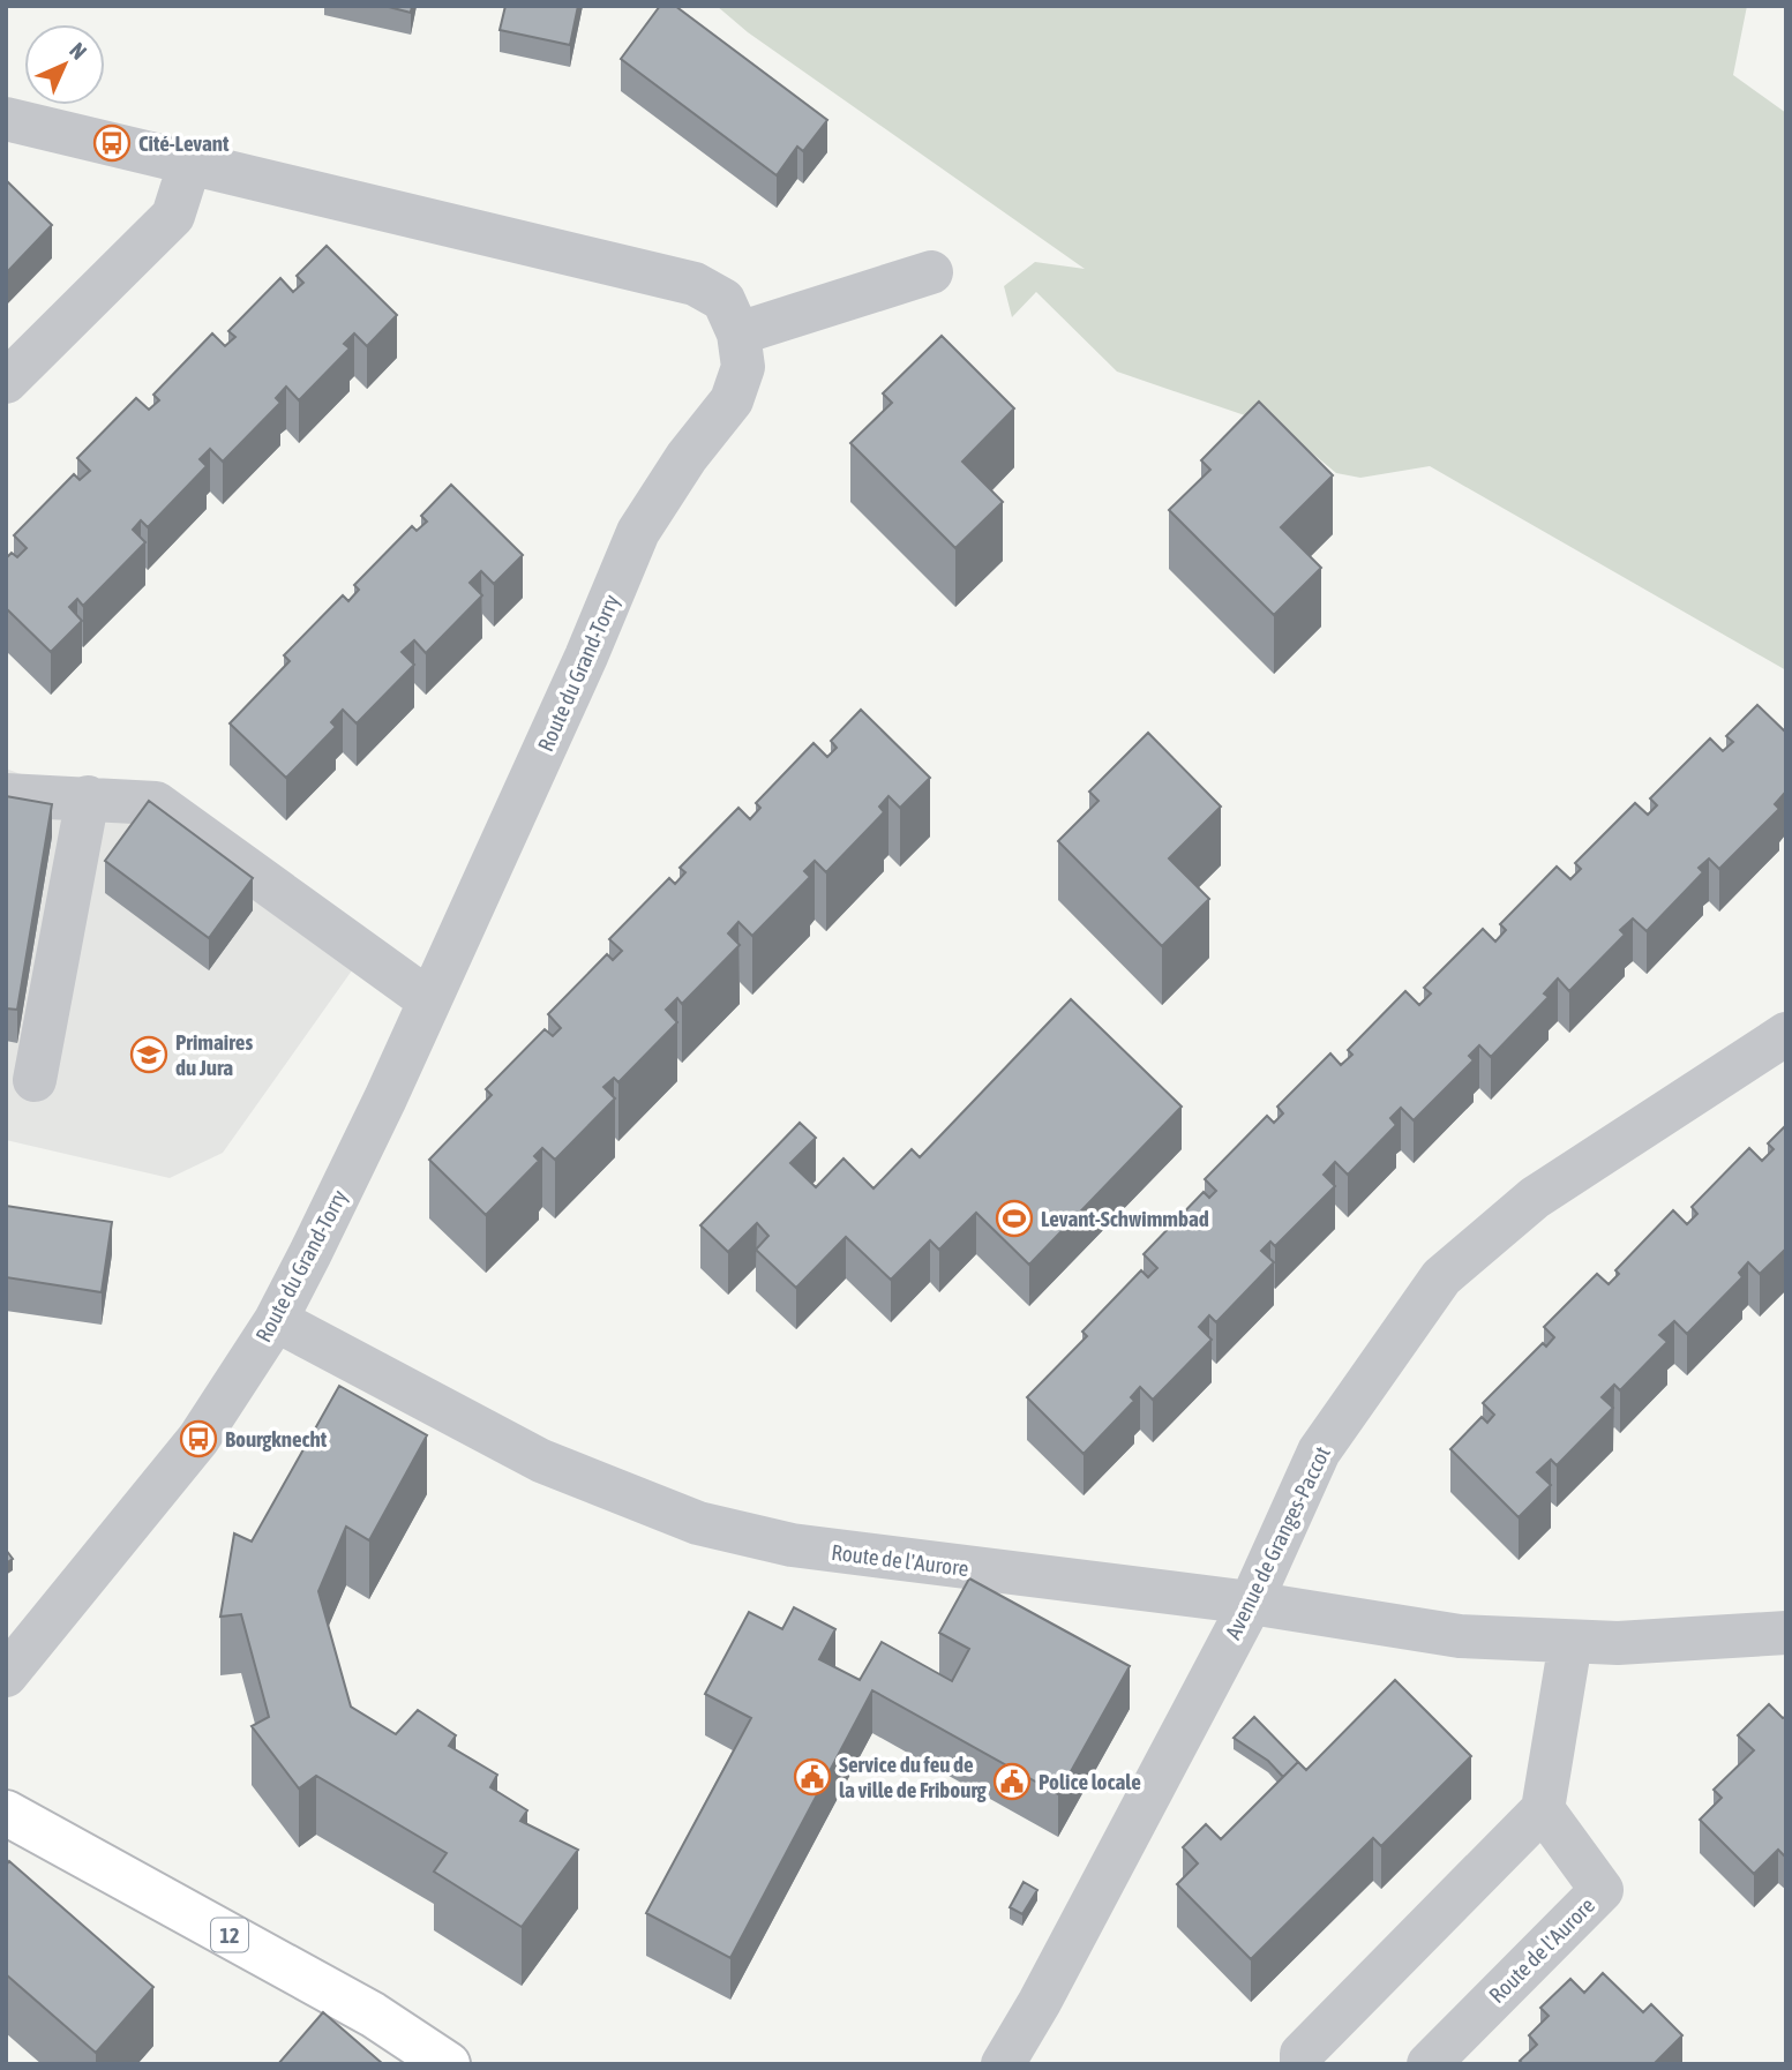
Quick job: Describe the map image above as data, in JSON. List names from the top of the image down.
{
  "streets": {
    "main road": ["12"],
    "street": ["Route du Grand-Torry", "Avenue de Granges-Paccot", "Route de l'Aurore"]
  },
  "crossings": [
    ["Route du Grand-Torry", "Route de l'Aurore"],
    ["Avenue de Granges-Paccot", "Route de l'Aurore"]
  ],
  "places": {
    "bus stop": ["Cité-Levant", "Bourgknecht"],
    "school or university": ["Primaires du Jura"],
    "sports": ["Levant-Schwimmbad"],
    "public building": ["Service du feu de la ville de Fribourg", "Police locale"]
  },
  "north": "top right"
}
